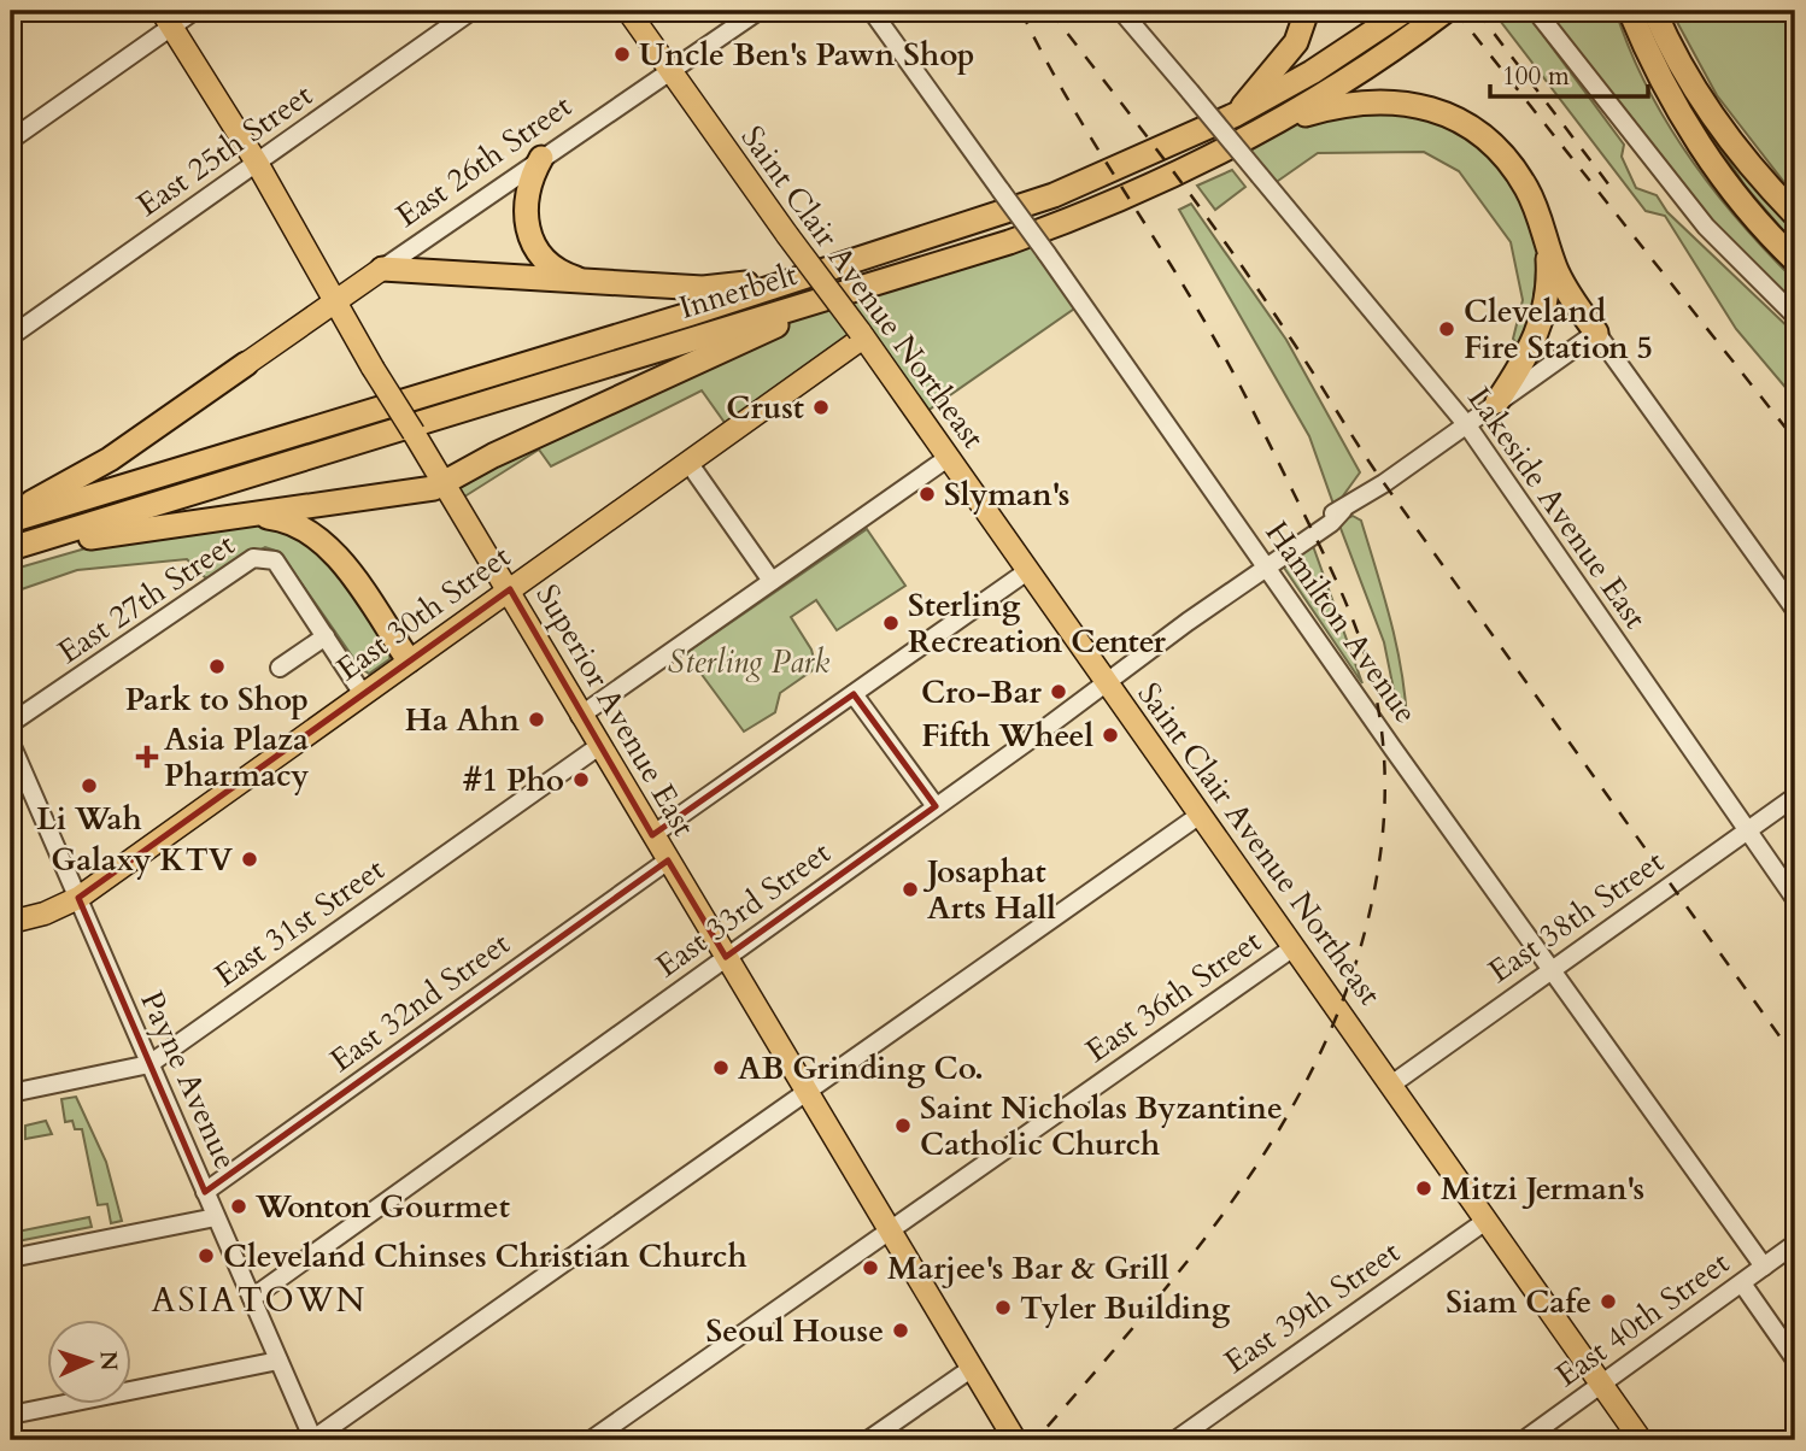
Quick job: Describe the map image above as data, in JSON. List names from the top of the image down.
{
  "streets": {
    "highway": ["Innerbelt"],
    "main road": [
      "East 26th Street",
      "Saint Clair Avenue Northeast",
      "East 30th Street",
      "Superior Avenue East"
    ],
    "street": [
      "East 25th Street",
      "Lakeside Avenue East",
      "East 27th Street",
      "Hamilton Avenue",
      "East 33rd Street",
      "East 38th Street",
      "East 31st Street",
      "East 36th Street",
      "East 32nd Street",
      "Payne Avenue",
      "East 39th Street",
      "East 40th Street"
    ]
  },
  "crossings": [
    ["East 25th Street", "Superior Avenue East"],
    ["East 26th Street", "Saint Clair Avenue Northeast"],
    ["East 26th Street", "Superior Avenue East"],
    ["Saint Clair Avenue Northeast", "East 30th Street"],
    ["Saint Clair Avenue Northeast", "East 33rd Street"],
    ["Saint Clair Avenue Northeast", "East 38th Street"],
    ["Saint Clair Avenue Northeast", "East 36th Street"],
    ["Saint Clair Avenue Northeast", "East 39th Street"],
    ["Saint Clair Avenue Northeast", "East 40th Street"],
    ["Lakeside Avenue East", "East 33rd Street"],
    ["Lakeside Avenue East", "East 38th Street"],
    ["East 30th Street", "Superior Avenue East"],
    ["East 30th Street", "Payne Avenue"],
    ["Hamilton Avenue", "East 33rd Street"],
    ["Hamilton Avenue", "East 38th Street"],
    ["Hamilton Avenue", "East 40th Street"],
    ["Superior Avenue East", "East 33rd Street"],
    ["Superior Avenue East", "East 31st Street"],
    ["Superior Avenue East", "East 36th Street"],
    ["Superior Avenue East", "East 32nd Street"],
    ["East 33rd Street", "Payne Avenue"],
    ["East 31st Street", "Payne Avenue"],
    ["East 32nd Street", "Payne Avenue"]
  ],
  "districts": ["ASIATOWN"],
  "parks": ["Sterling Park"],
  "places": {
    "other": [
      "Uncle Ben's Pawn Shop",
      "Cleveland Fire Station 5",
      "Crust",
      "Slyman's",
      "Sterling Recreation Center",
      "Park to Shop",
      "Cro-Bar",
      "Ha Ahn",
      "Fifth Wheel",
      "#1 Pho",
      "Li Wah",
      "Galaxy KTV",
      "Josaphat Arts Hall",
      "AB Grinding Co.",
      "Saint Nicholas Byzantine Catholic Church",
      "Mitzi Jerman's",
      "Wonton Gourmet",
      "Cleveland Chinses Christian Church",
      "Marjee's Bar & Grill",
      "Siam Cafe",
      "Tyler Building",
      "Seoul House"
    ],
    "health": ["Asia Plaza Pharmacy"]
  },
  "scale_bar": "100 m",
  "north": "right"
}
